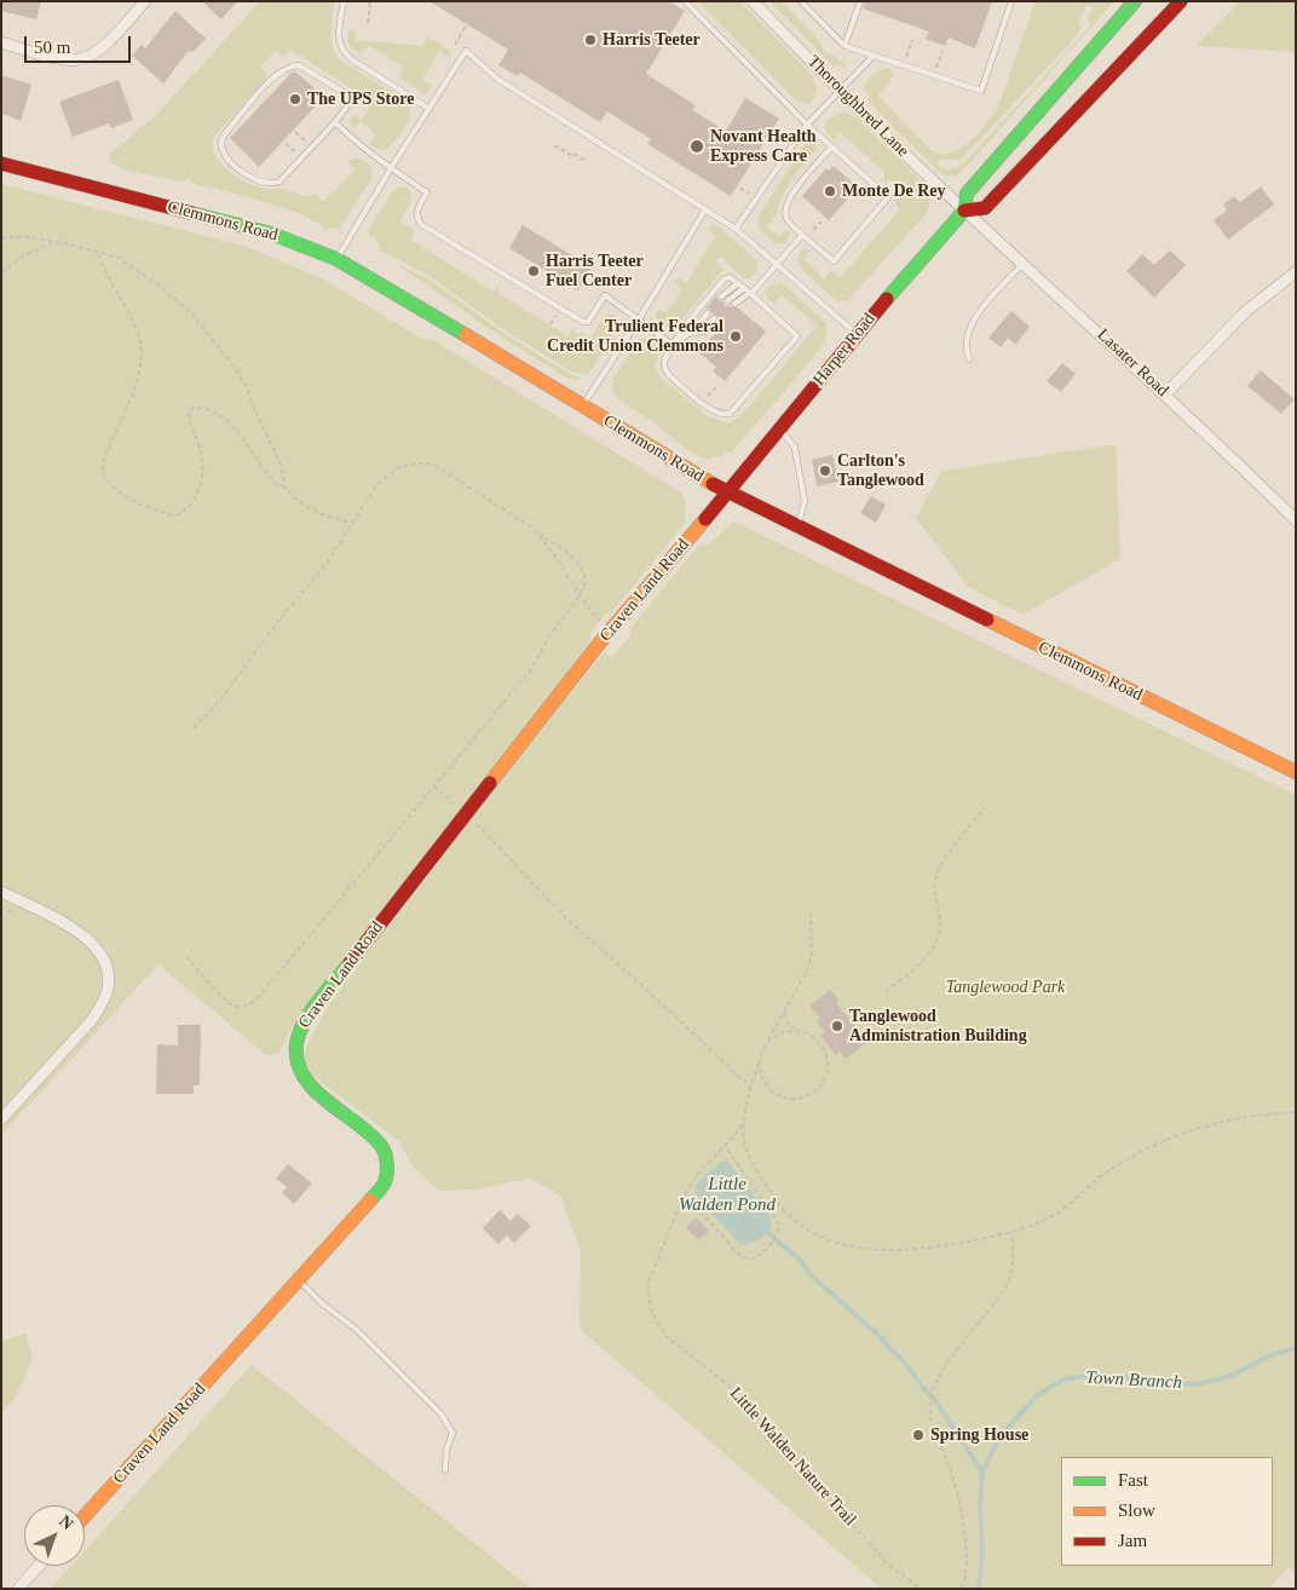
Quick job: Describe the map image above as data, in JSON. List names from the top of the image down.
{
  "streets": {
    "main road": ["Clemmons Road", "Harper Road", "Craven Land Road"],
    "street": ["Thoroughbred Lane", "Lasater Road"],
    "path": ["Little Walden Nature Trail"]
  },
  "crossings": [
    ["Thoroughbred Lane", "Harper Road"],
    ["Thoroughbred Lane", "Lasater Road"],
    ["Clemmons Road", "Harper Road"],
    ["Clemmons Road", "Craven Land Road"],
    ["Harper Road", "Lasater Road"],
    ["Harper Road", "Craven Land Road"]
  ],
  "water": ["Little Walden Pond", "Town Branch"],
  "parks": ["Tanglewood Park"],
  "places": [
    "Harris Teeter",
    "The UPS Store",
    "Novant Health Express Care",
    "Monte De Rey",
    "Harris Teeter Fuel Center",
    "Trulient Federal Credit Union Clemmons",
    "Carlton's Tanglewood",
    "Tanglewood Administration Building",
    "Spring House"
  ],
  "legend": ["Fast", "Slow", "Jam"],
  "scale_bar": "50 m",
  "north": "top right"
}
